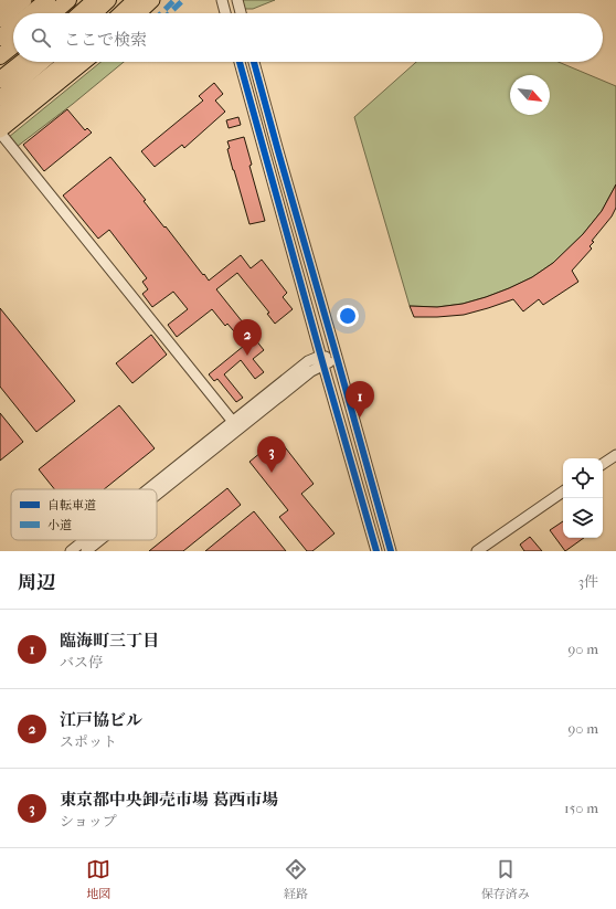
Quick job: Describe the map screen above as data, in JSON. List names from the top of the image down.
{
  "legend": ["自転車道", "小道"],
  "north": "bottom right",
  "page": {
    "search": "ここで検索",
    "pins": ["2", "1", "3"],
    "heading": ["周辺", "3件"],
    "list": [
      {
        "mark": "1",
        "name": "臨海町三丁目",
        "note": "バス停",
        "value": "90 m"
      },
      {
        "mark": "2",
        "name": "江戸協ビル",
        "note": "スポット",
        "value": "90 m"
      },
      {
        "mark": "3",
        "name": "東京都中央卸売市場 葛西市場",
        "note": "ショップ",
        "value": "150 m"
      }
    ],
    "nav": ["地図", "経路", "保存済み"]
  }
}
